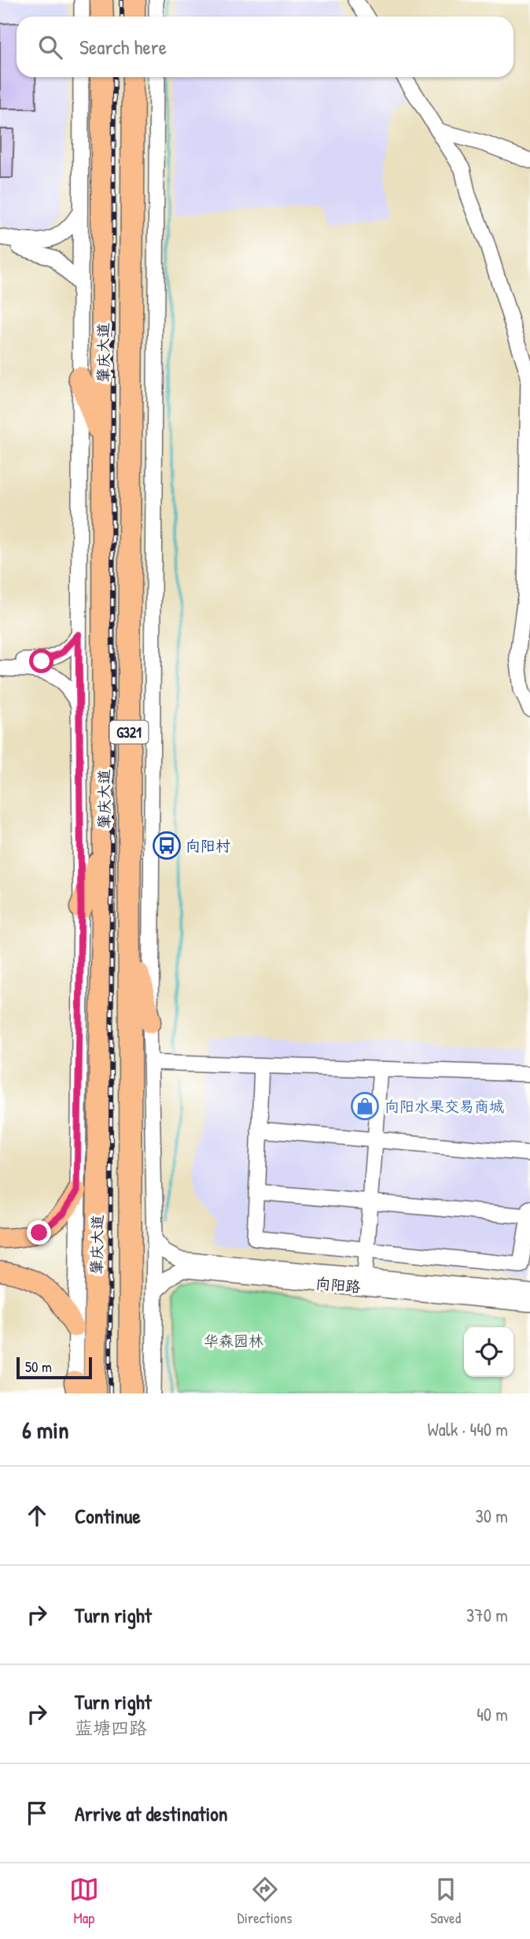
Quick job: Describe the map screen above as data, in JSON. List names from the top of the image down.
{
  "streets": {
    "highway": ["肇庆大道", "G321"],
    "street": ["向阳路"]
  },
  "parks": ["华森园林"],
  "places": {
    "bus stop": ["向阳村"],
    "shop": ["向阳水果交易商城"]
  },
  "scale_bar": "50 m",
  "page": {
    "search": "Search here",
    "scale": "50 m",
    "heading": ["6 min", "Walk · 440 m"],
    "list": [
      ["Continue", "30 m"],
      ["Turn right", "370 m"],
      ["Turn right", "蓝塘四路", "40 m"],
      "Arrive at destination"
    ],
    "nav": ["Map", "Directions", "Saved"]
  }
}
